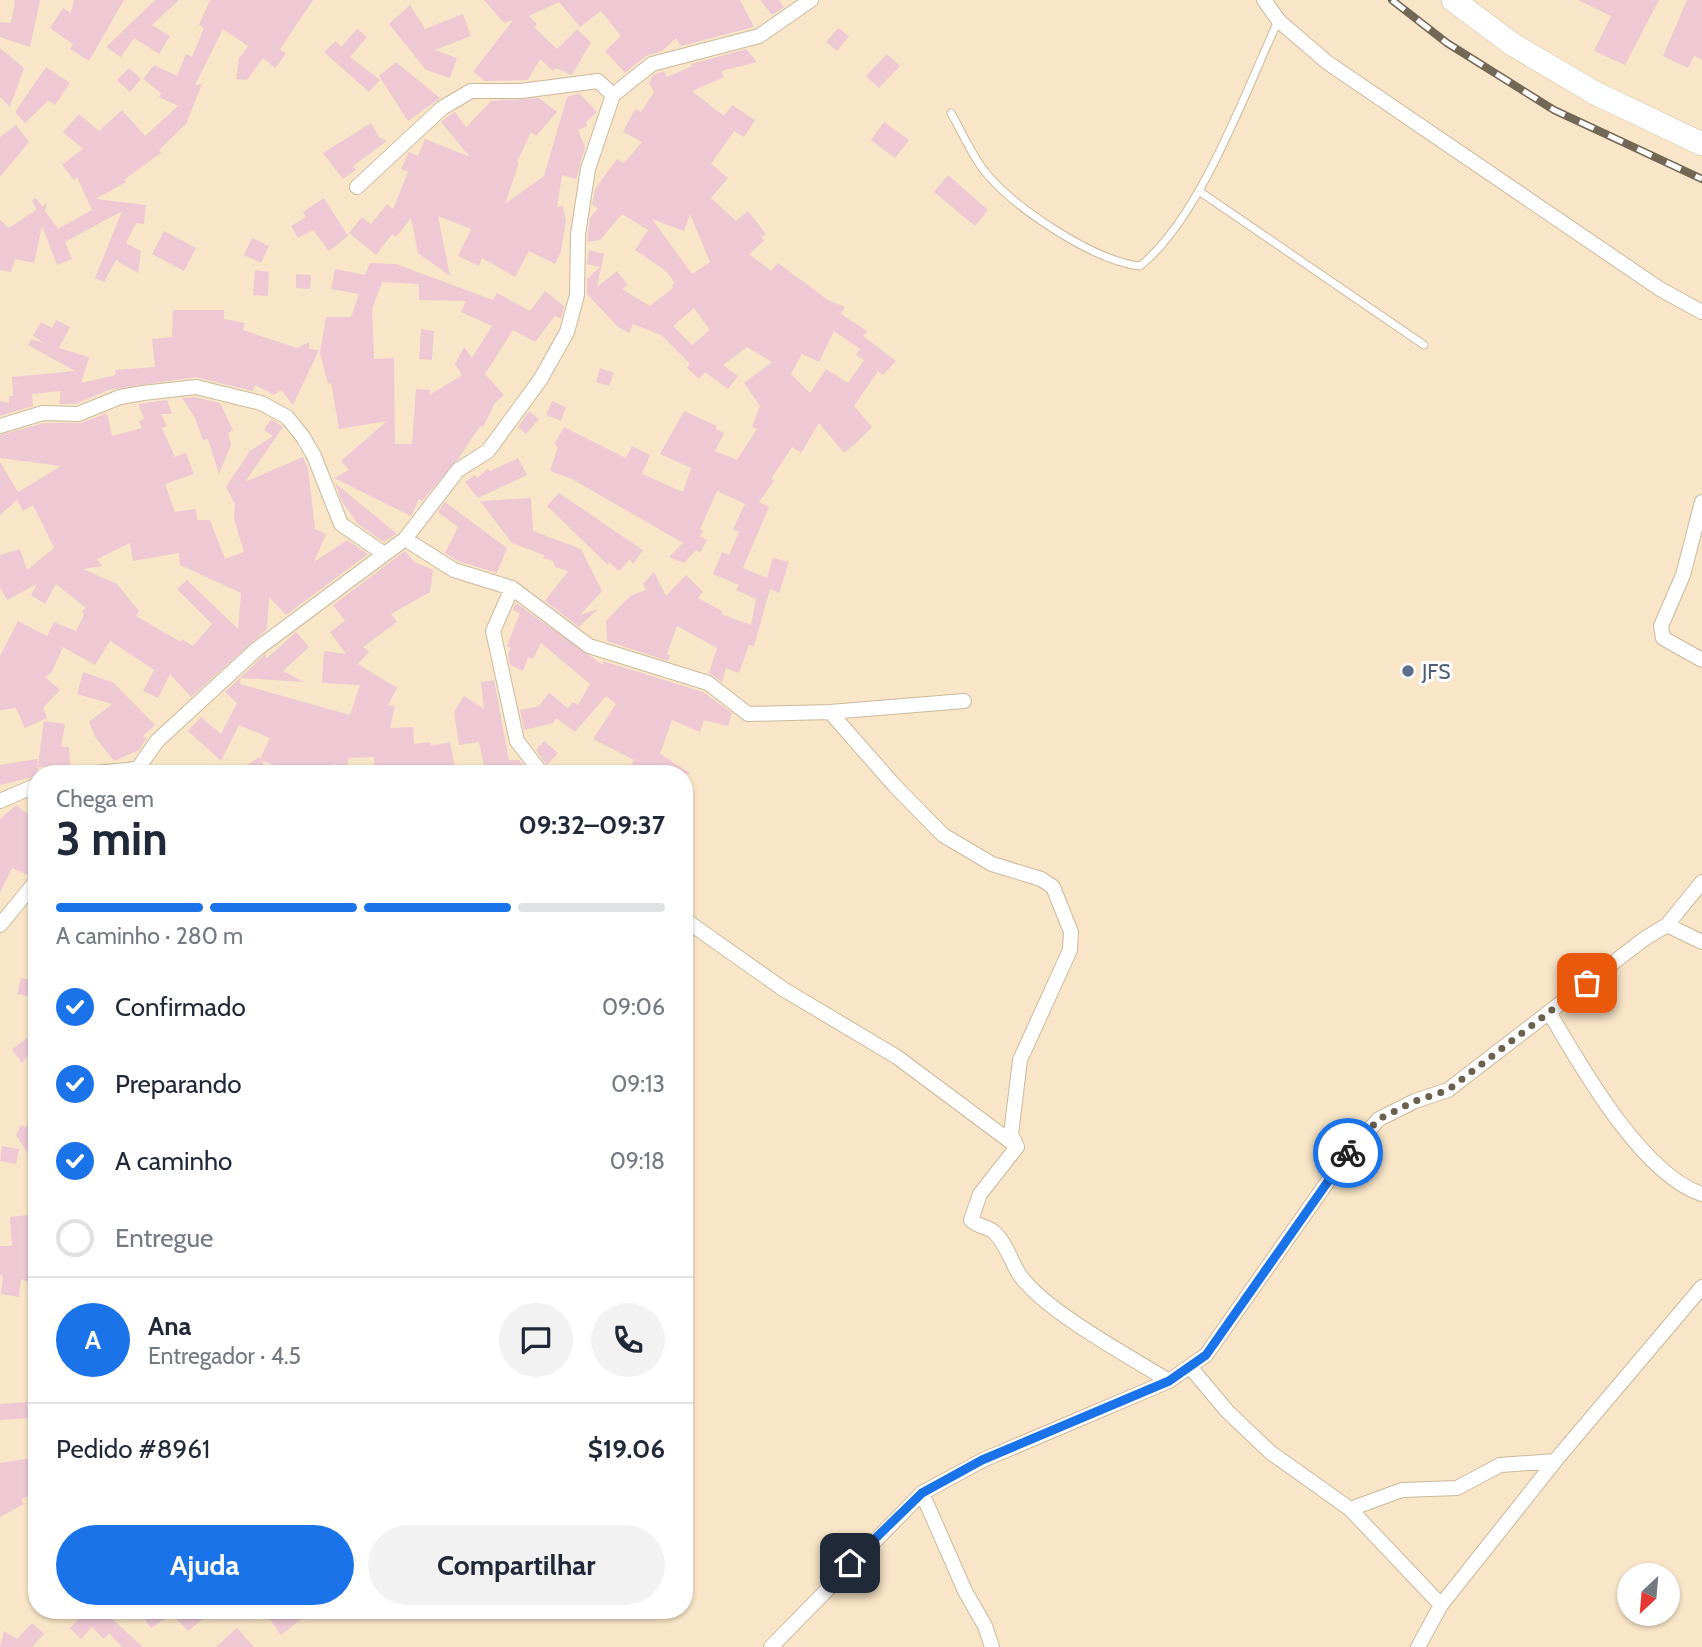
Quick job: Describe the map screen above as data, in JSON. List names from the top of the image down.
{
  "places": ["JFS"],
  "north": "bottom left",
  "page": {
    "heading": ["3 min", "Chega em", "09:32–09:37"],
    "panel": [
      "Ana",
      "Entregador · 4.5",
      "Pedido #8961",
      "$19.06"
    ],
    "bar": "A caminho · 280 m",
    "list": [
      ["Confirmado", "09:06"],
      ["Preparando", "09:13"],
      ["A caminho", "09:18"],
      "Entregue"
    ],
    "round": "A",
    "buttons": ["Ajuda", "Compartilhar"]
  }
}
